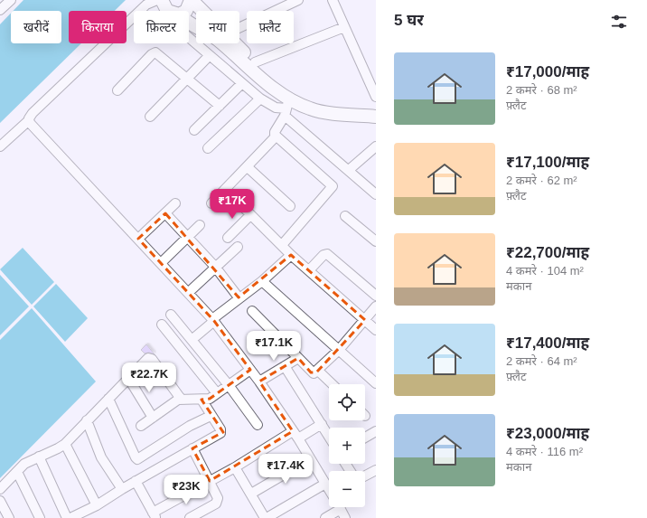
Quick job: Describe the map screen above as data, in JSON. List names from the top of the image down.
{
  "page": {
    "heading": "5 घर",
    "chip": [
      "खरीदें",
      "किराया",
      "फ़िल्टर",
      "नया",
      "फ़्लैट"
    ],
    "list": [
      {
        "name": "₹17,000/माह",
        "note": "2 कमरे · 68 m² · फ़्लैट"
      },
      {
        "name": "₹17,100/माह",
        "note": "2 कमरे · 62 m² · फ़्लैट"
      },
      {
        "name": "₹22,700/माह",
        "note": "4 कमरे · 104 m² · मकान"
      },
      {
        "name": "₹17,400/माह",
        "note": "2 कमरे · 64 m² · फ़्लैट"
      },
      {
        "name": "₹23,000/माह",
        "note": "4 कमरे · 116 m² · मकान"
      }
    ],
    "price": [
      "₹17K",
      "₹17.1K",
      "₹22.7K",
      "₹17.4K",
      "₹23K"
    ],
    "map_buttons": ["+", "−"]
  }
}
